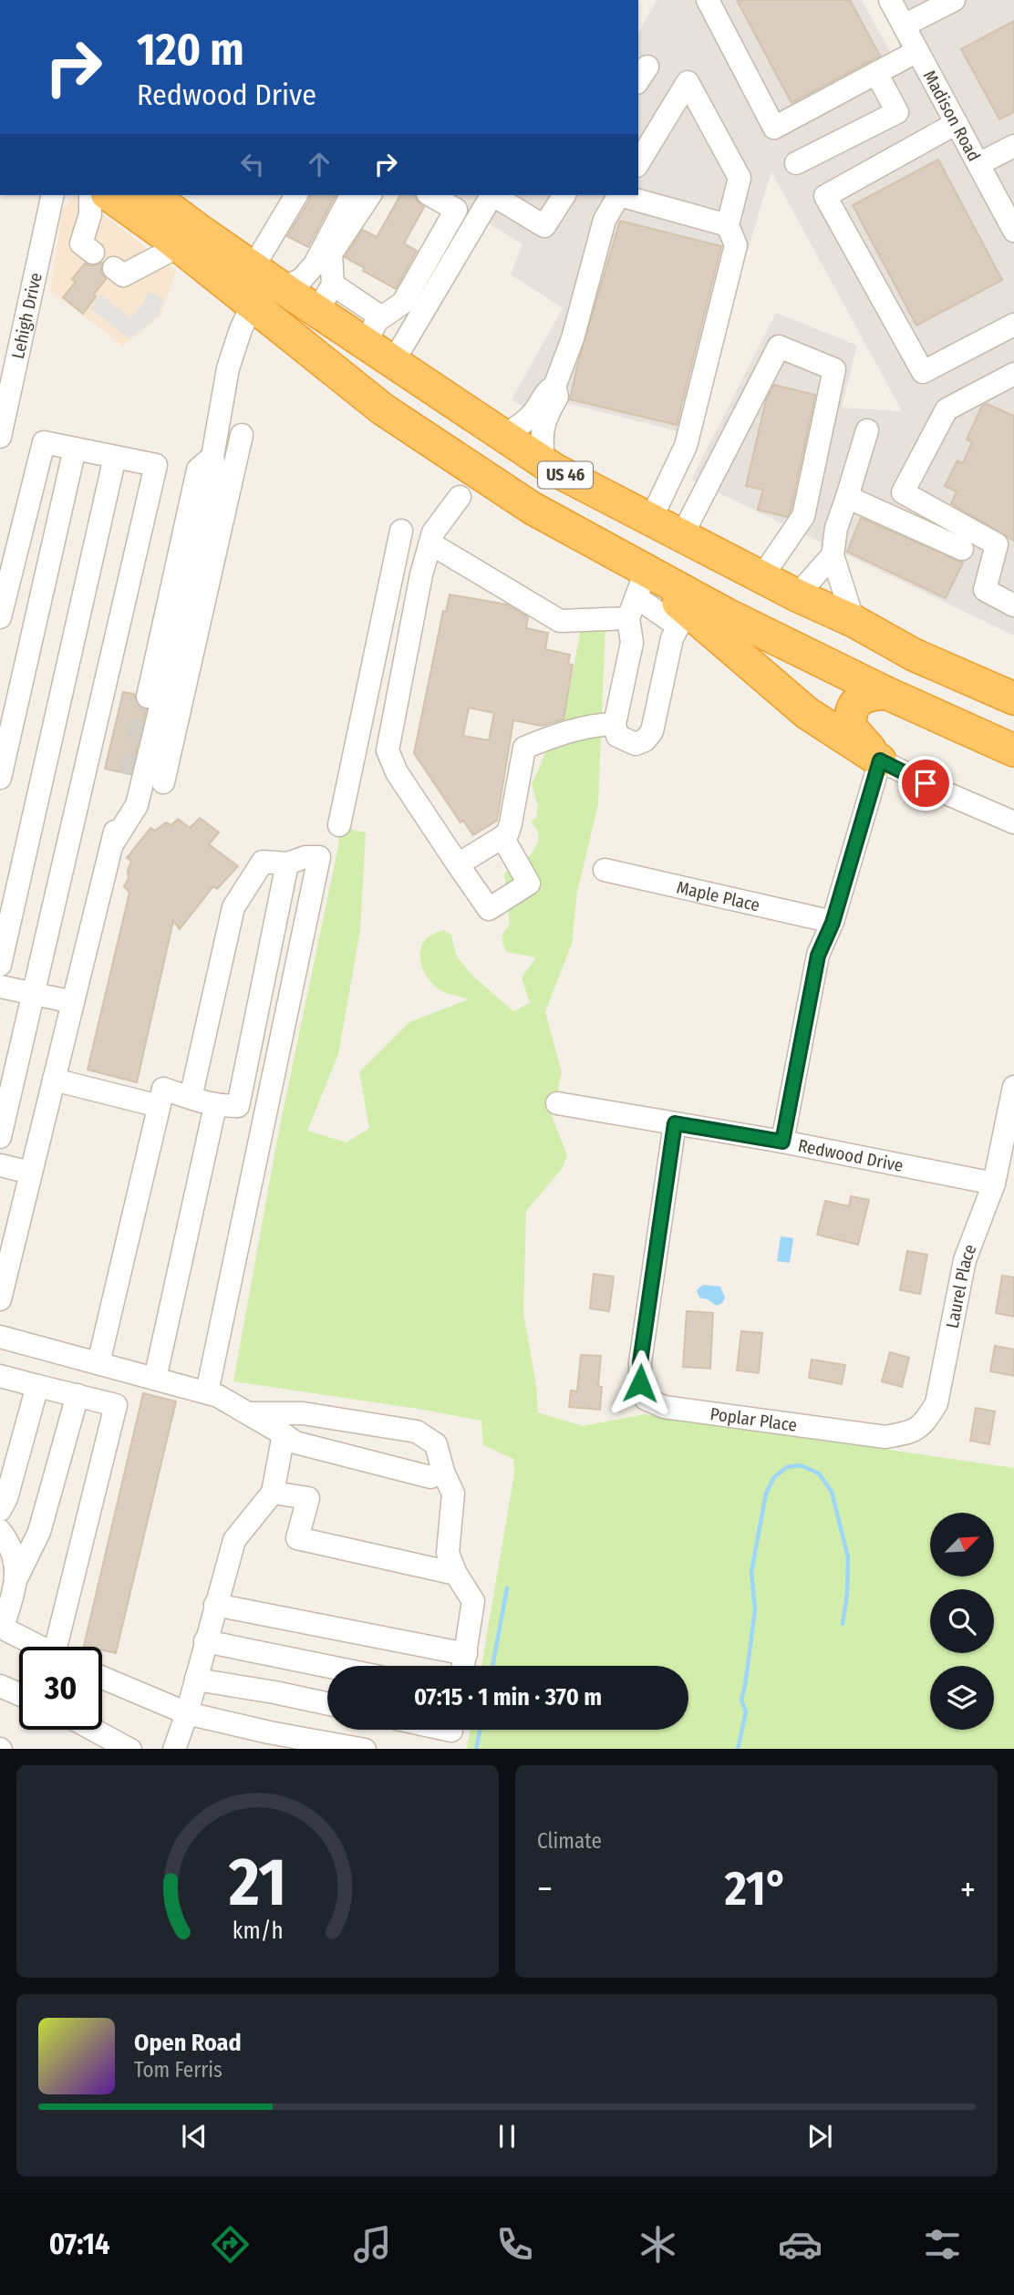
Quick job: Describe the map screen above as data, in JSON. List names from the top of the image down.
{
  "streets": {
    "highway": ["US 46"],
    "street": [
      "Madison Road",
      "Lehigh Drive",
      "Maple Place",
      "Redwood Drive",
      "Laurel Place",
      "Poplar Place"
    ]
  },
  "crossings": [
    ["Redwood Drive", "Laurel Place"],
    ["Redwood Drive", "Poplar Place"],
    ["Laurel Place", "Poplar Place"]
  ],
  "north": "top right",
  "page": {
    "turn": ["120 m", "Redwood Drive"],
    "limit": "30",
    "trip": "07:15 · 1 min · 370 m",
    "tile": "Climate",
    "heat": ["−", "21°", "+"],
    "song": ["Open Road", "Tom Ferris"],
    "tabs": "07:14",
    "gauge": ["21", "km/h"]
  }
}
